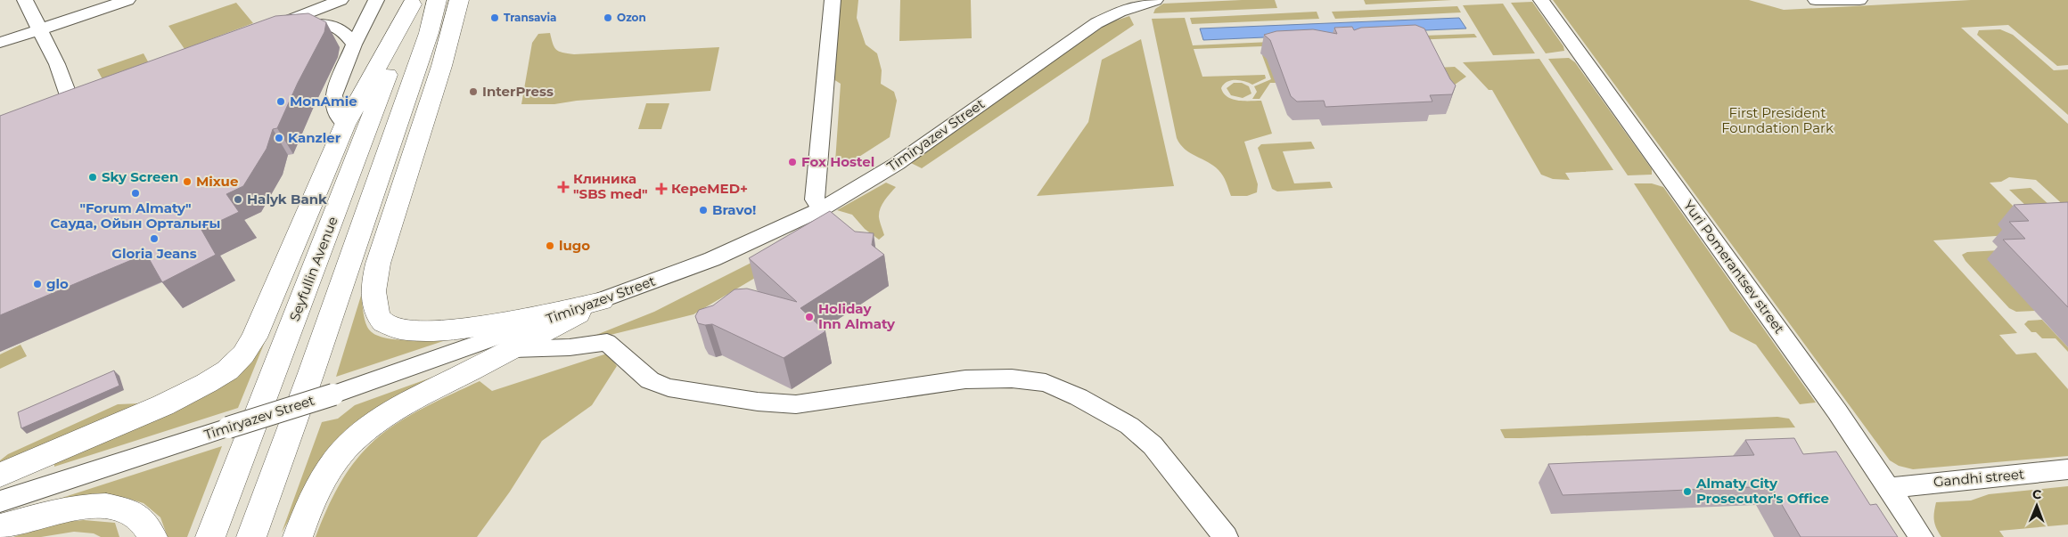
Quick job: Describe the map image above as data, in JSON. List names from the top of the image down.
{
  "streets": {
    "main road": ["Seyfullin Avenue"],
    "street": ["Timiryazev Street", "Yuri Pomerantsev street", "Gandhi street"]
  },
  "crossings": [
    ["Yuri Pomerantsev street", "Gandhi street"]
  ],
  "parks": ["First President Foundation Park"],
  "places": {
    "other": [
      "Transavia",
      "Ozon",
      "InterPress",
      "MonAmie",
      "Kanzler",
      "Fox Hostel",
      "Sky Screen",
      "Mixue",
      "\"Forum Almaty\" Сауда, Ойын Орталығы",
      "Halyk Bank",
      "Bravo!",
      "Gloria Jeans",
      "lugo",
      "glo",
      "Holiday Inn Almaty",
      "Almaty City Prosecutor's Office"
    ],
    "health": ["Клиника \"SBS med\"", "КереMED+"]
  },
  "north": "top"
}
